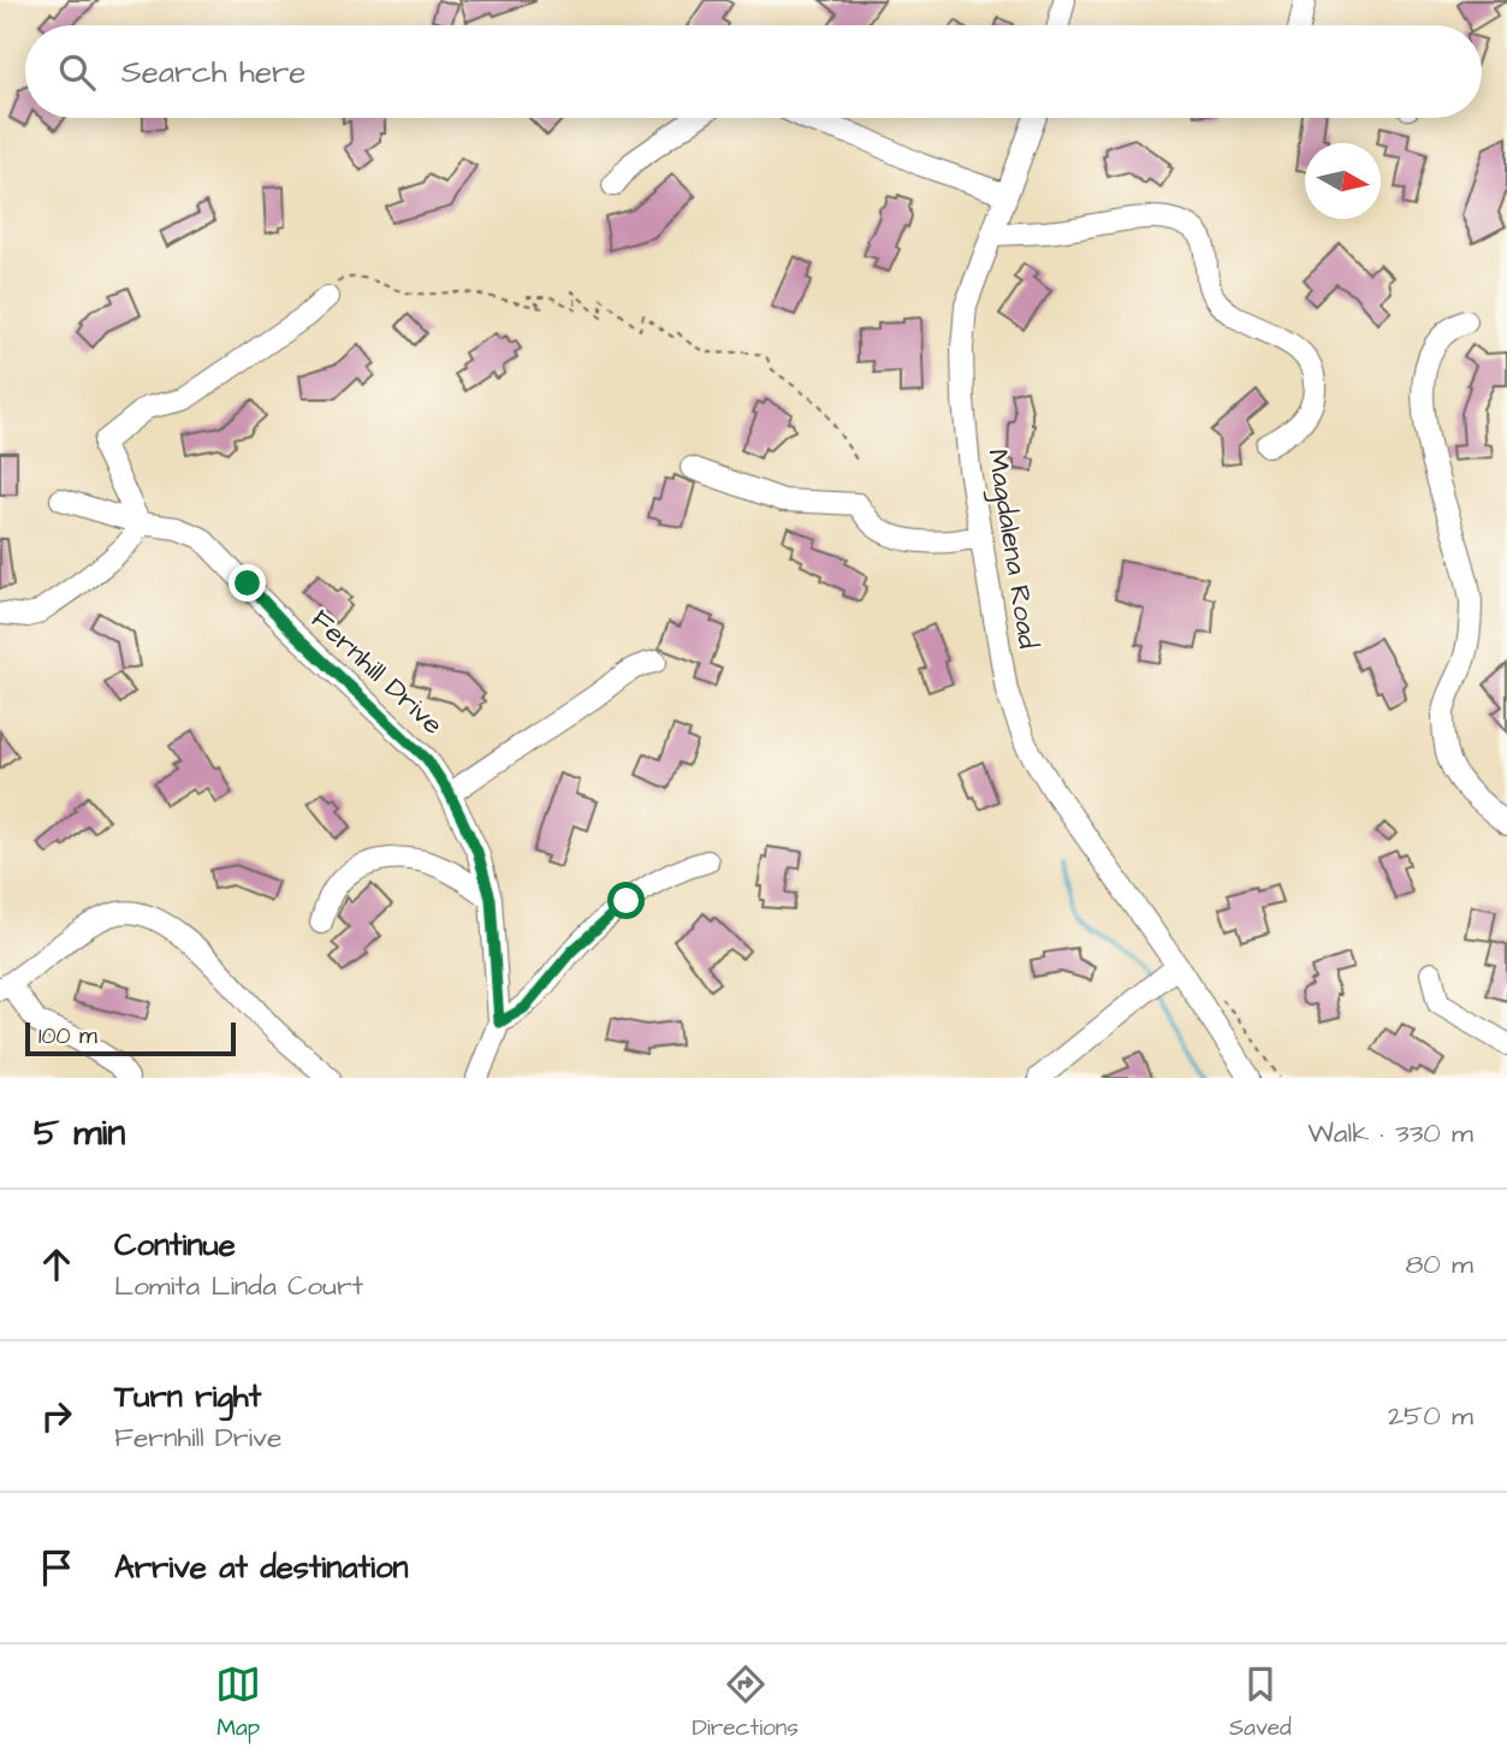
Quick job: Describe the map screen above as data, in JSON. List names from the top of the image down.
{
  "streets": {
    "street": ["Magdalena Road", "Fernhill Drive"]
  },
  "scale_bar": "100 m",
  "north": "right",
  "page": {
    "search": "Search here",
    "scale": "100 m",
    "heading": ["5 min", "Walk · 330 m"],
    "list": [
      ["Continue", "Lomita Linda Court", "80 m"],
      ["Turn right", "Fernhill Drive", "250 m"],
      "Arrive at destination"
    ],
    "nav": ["Map", "Directions", "Saved"]
  }
}
